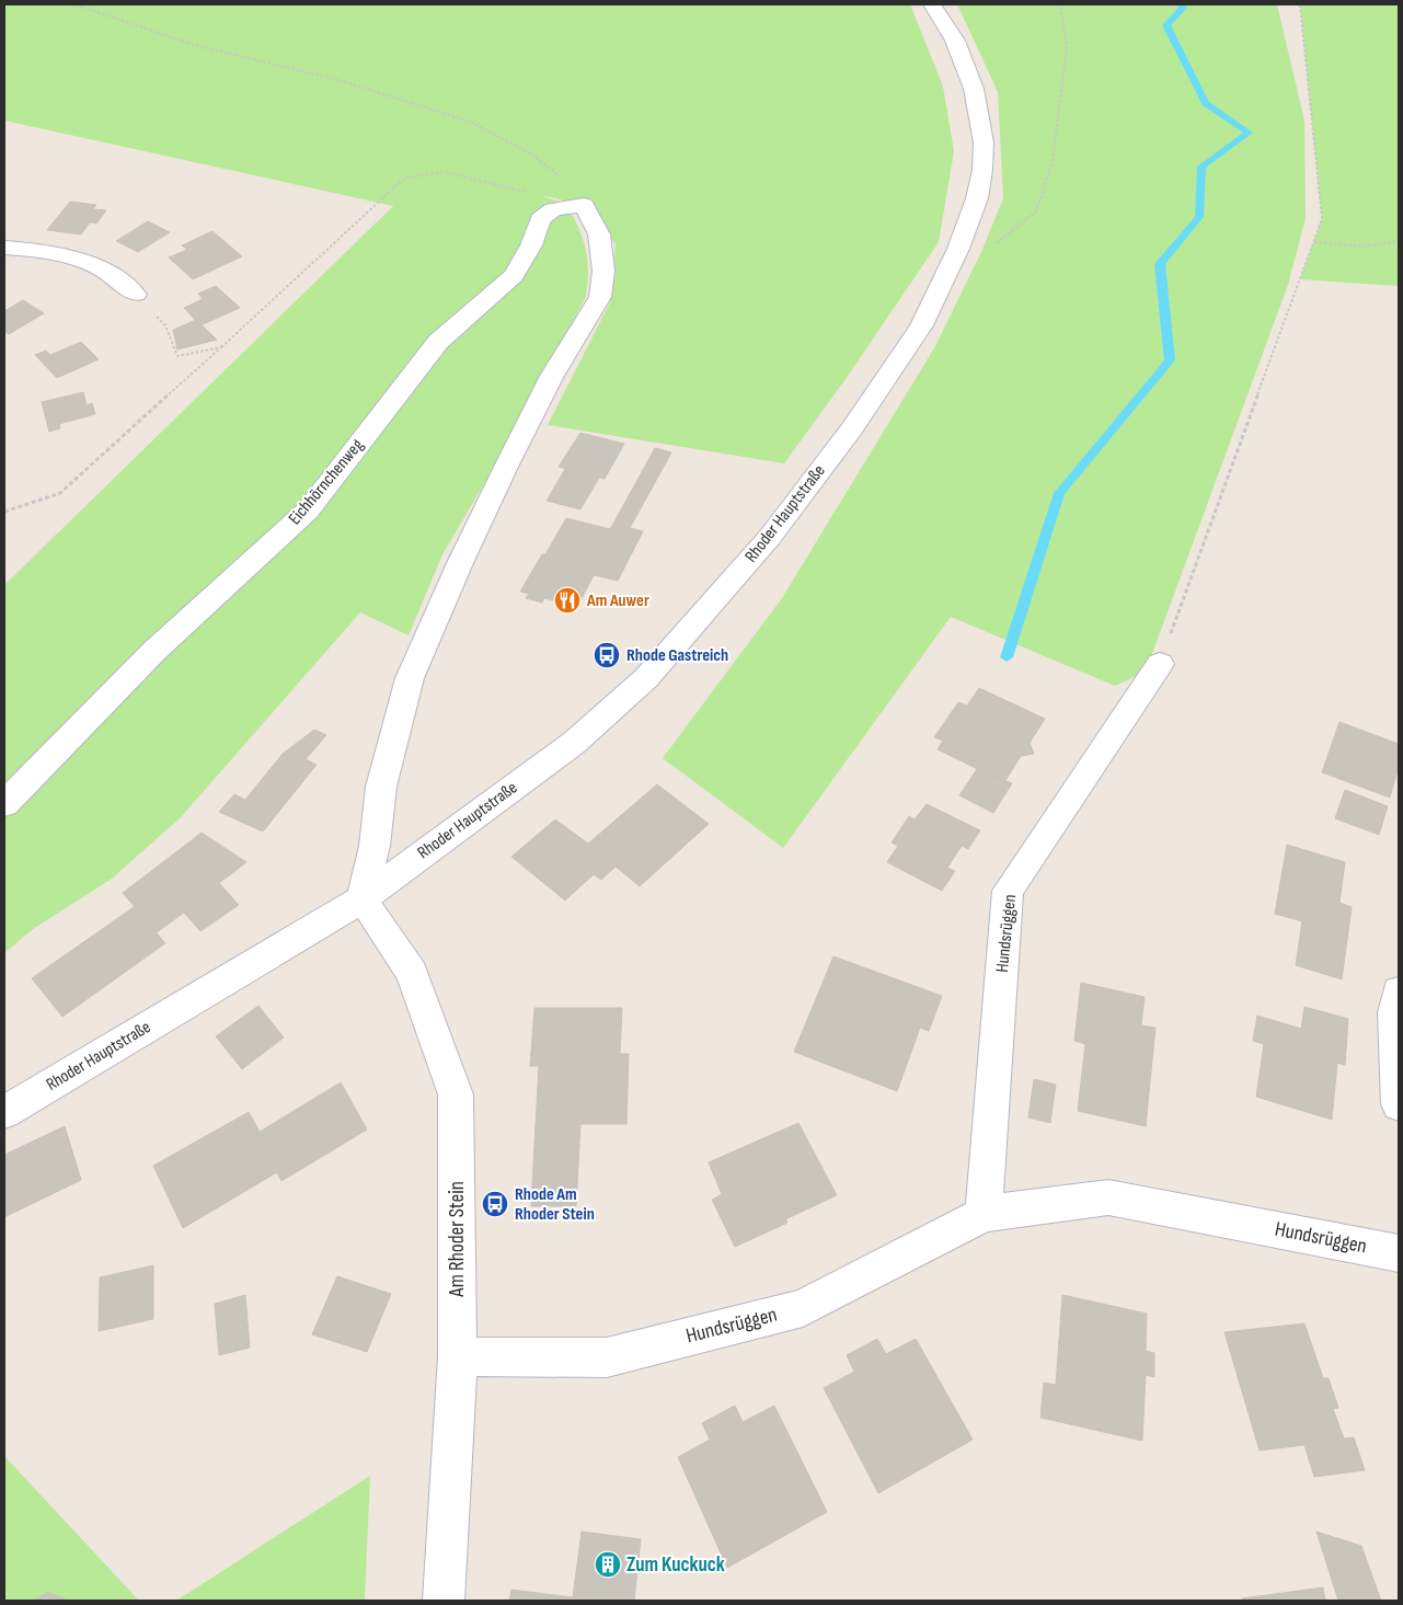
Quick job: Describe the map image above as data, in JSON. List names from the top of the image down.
{
  "streets": {
    "street": [
      "Eichhörnchenweg",
      "Rhoder Hauptstraße",
      "Hundsrüggen",
      "Am Rhoder Stein"
    ]
  },
  "crossings": [
    ["Rhoder Hauptstraße", "Am Rhoder Stein"],
    ["Hundsrüggen", "Am Rhoder Stein"]
  ],
  "places": {
    "restaurant": ["Am Auwer"],
    "bus stop": ["Rhode Gastreich", "Rhode Am Rhoder Stein"],
    "building": ["Zum Kuckuck"]
  }
}
